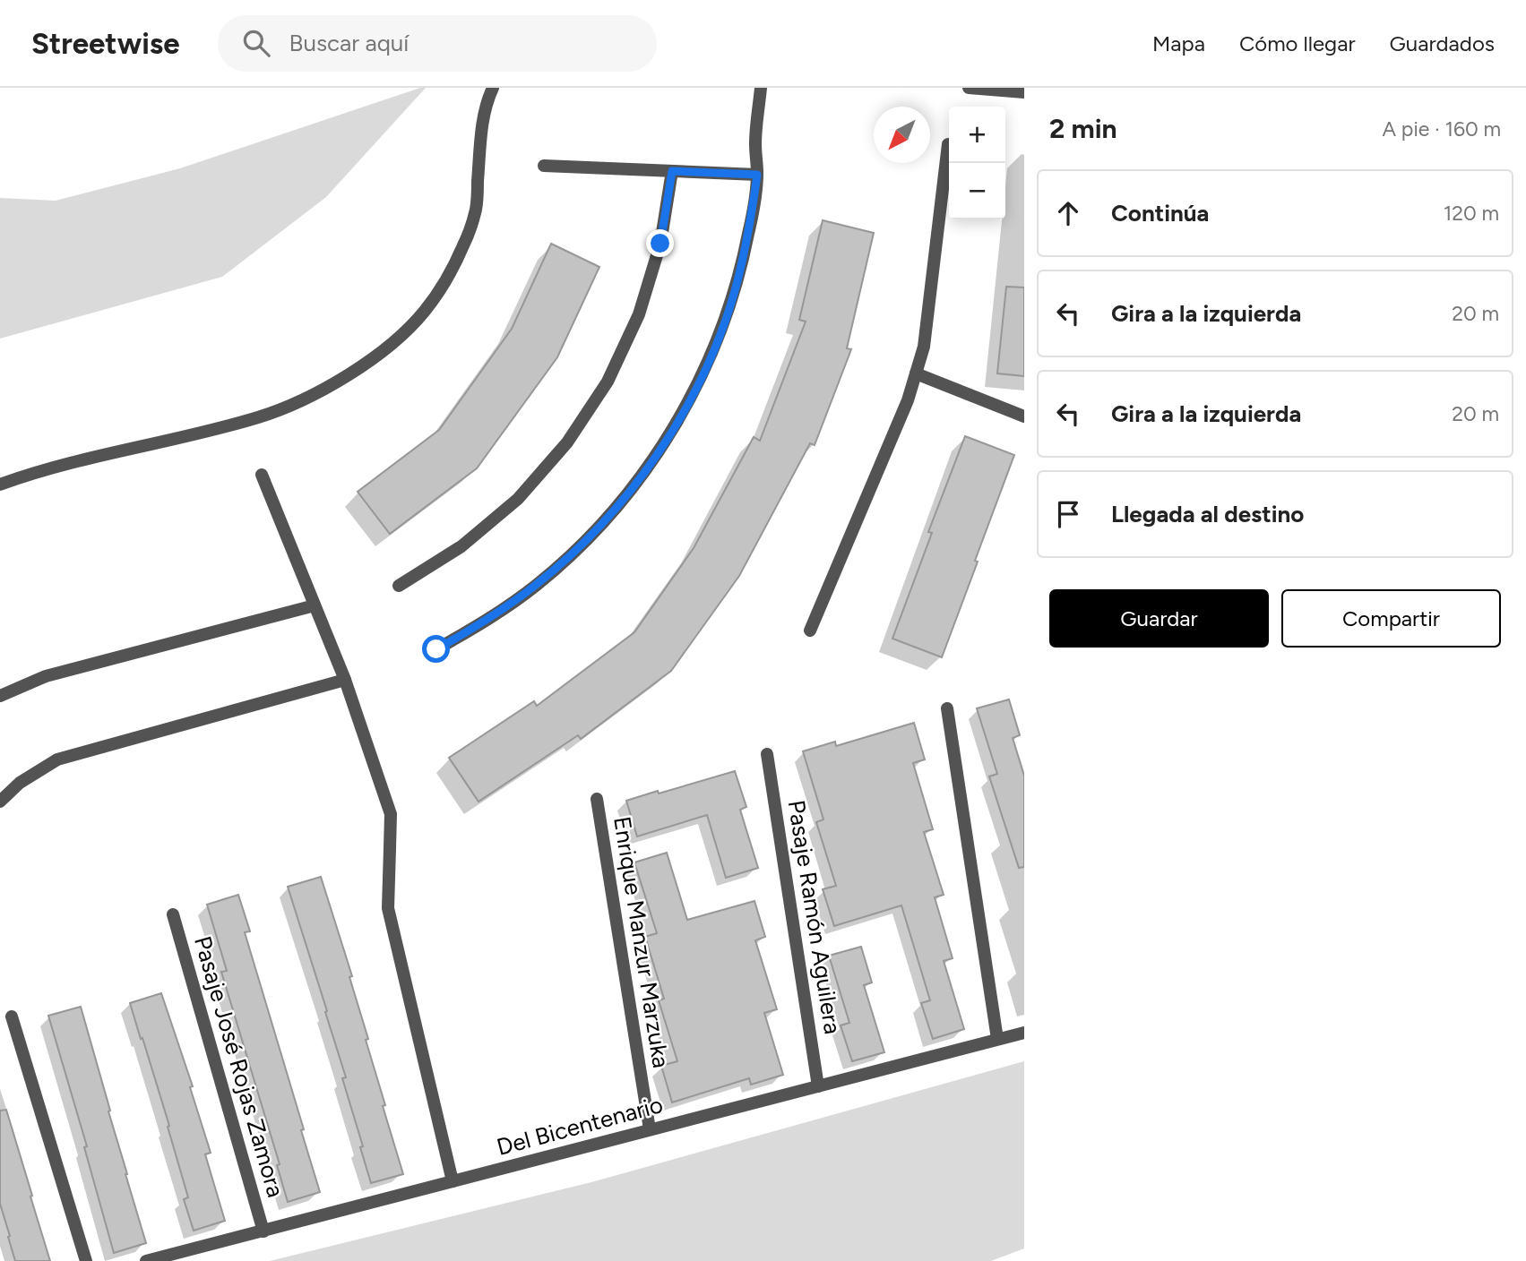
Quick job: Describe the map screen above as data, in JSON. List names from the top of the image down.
{
  "streets": {
    "street": [
      "Pasaje Ramón Aguilera",
      "Enrique Manzur Marzuka",
      "Pasaje José Rojas Zamora",
      "Del Bicentenario"
    ]
  },
  "crossings": [
    ["Pasaje Ramón Aguilera", "Del Bicentenario"],
    ["Enrique Manzur Marzuka", "Del Bicentenario"],
    ["Pasaje José Rojas Zamora", "Del Bicentenario"]
  ],
  "north": "bottom left",
  "page": {
    "header": "Streetwise",
    "search": "Buscar aquí",
    "nav": ["Mapa", "Cómo llegar", "Guardados"],
    "heading": ["2 min", "A pie · 160 m"],
    "map_buttons": ["+", "−"],
    "list": [
      ["Continúa", "120 m"],
      ["Gira a la izquierda", "20 m"],
      ["Gira a la izquierda", "20 m"],
      "Llegada al destino"
    ],
    "buttons": ["Guardar", "Compartir"]
  }
}
